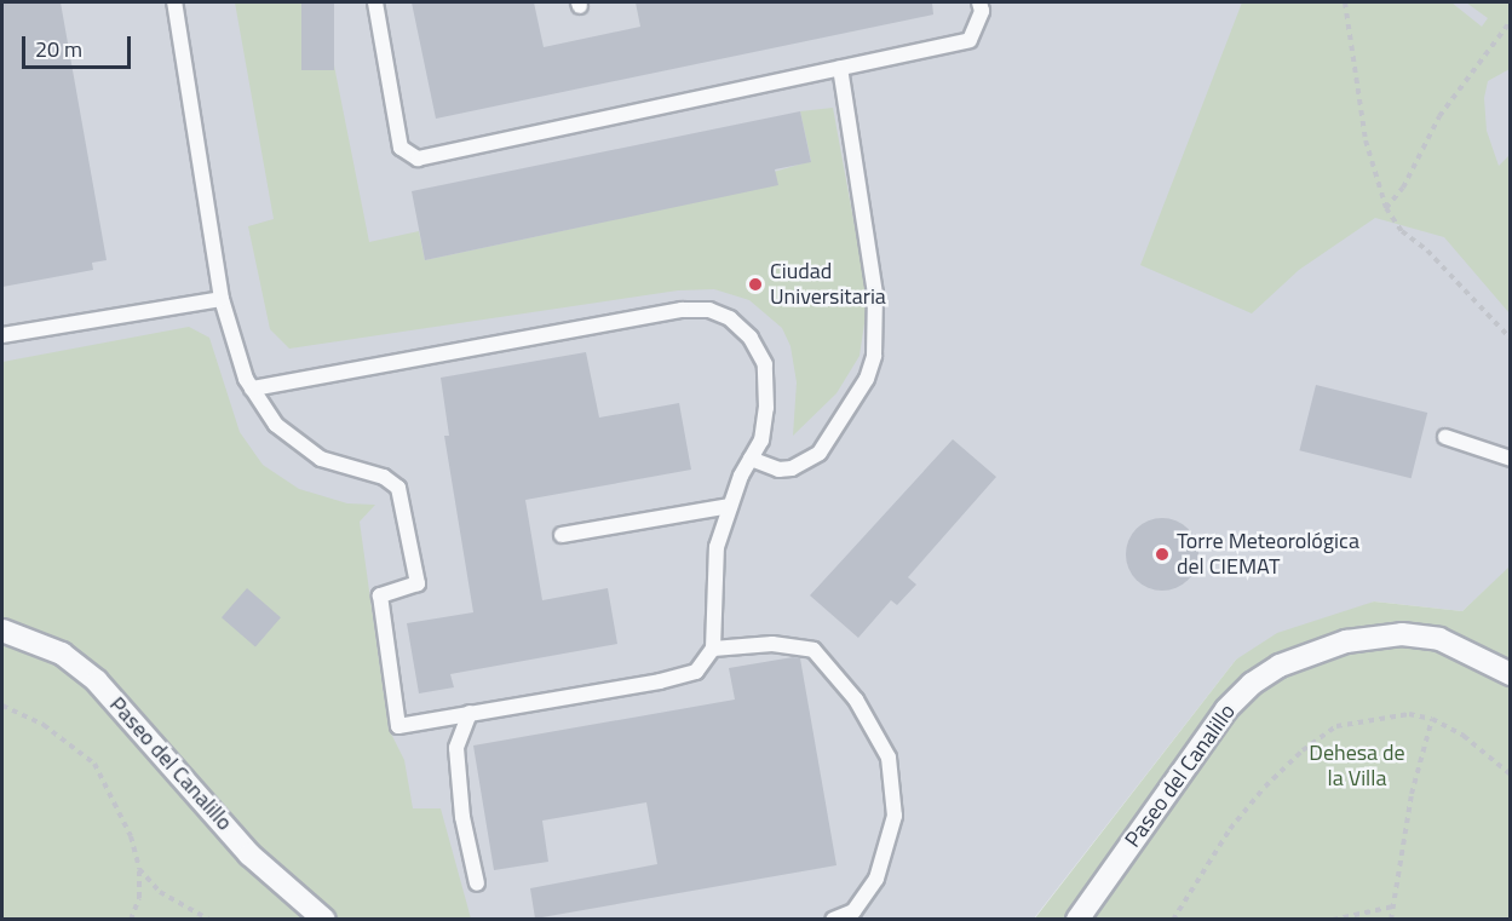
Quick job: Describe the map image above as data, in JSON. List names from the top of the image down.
{
  "streets": {
    "street": ["Paseo del Canalillo"]
  },
  "parks": ["Dehesa de la Villa"],
  "places": ["Ciudad Universitaria", "Torre Meteorológica del CIEMAT"],
  "scale_bar": "20 m"
}
